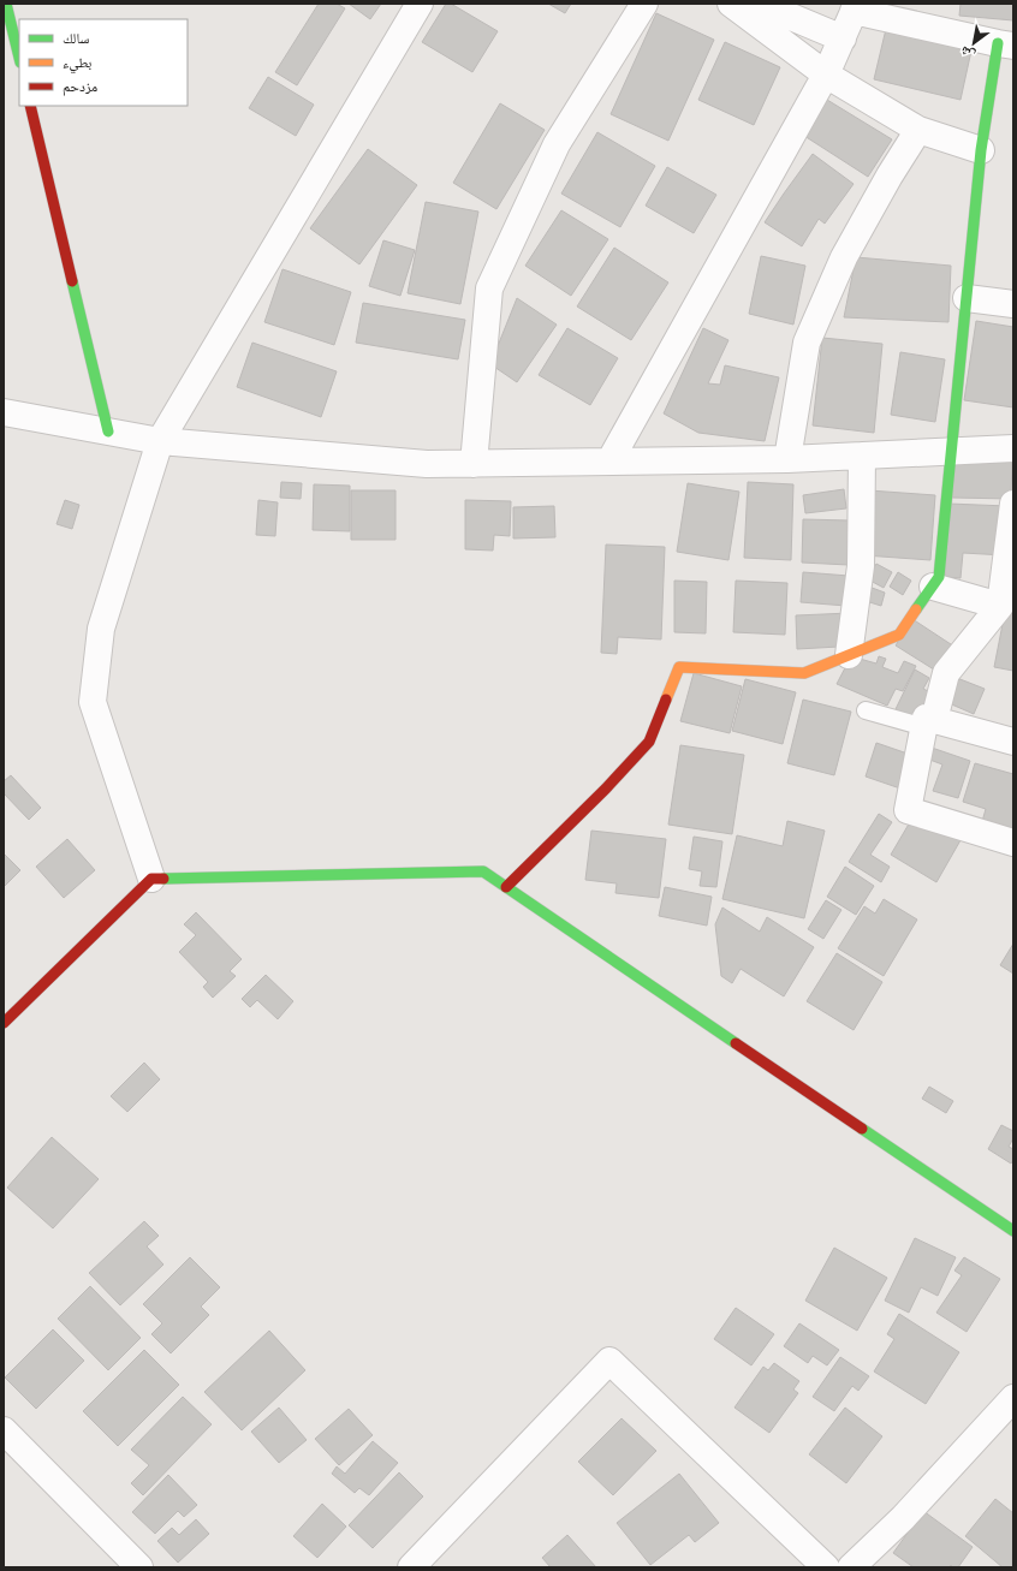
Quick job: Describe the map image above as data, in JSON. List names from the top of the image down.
{
  "legend": ["سالك", "بطيء", "مزدحم"],
  "north": "bottom left"
}
